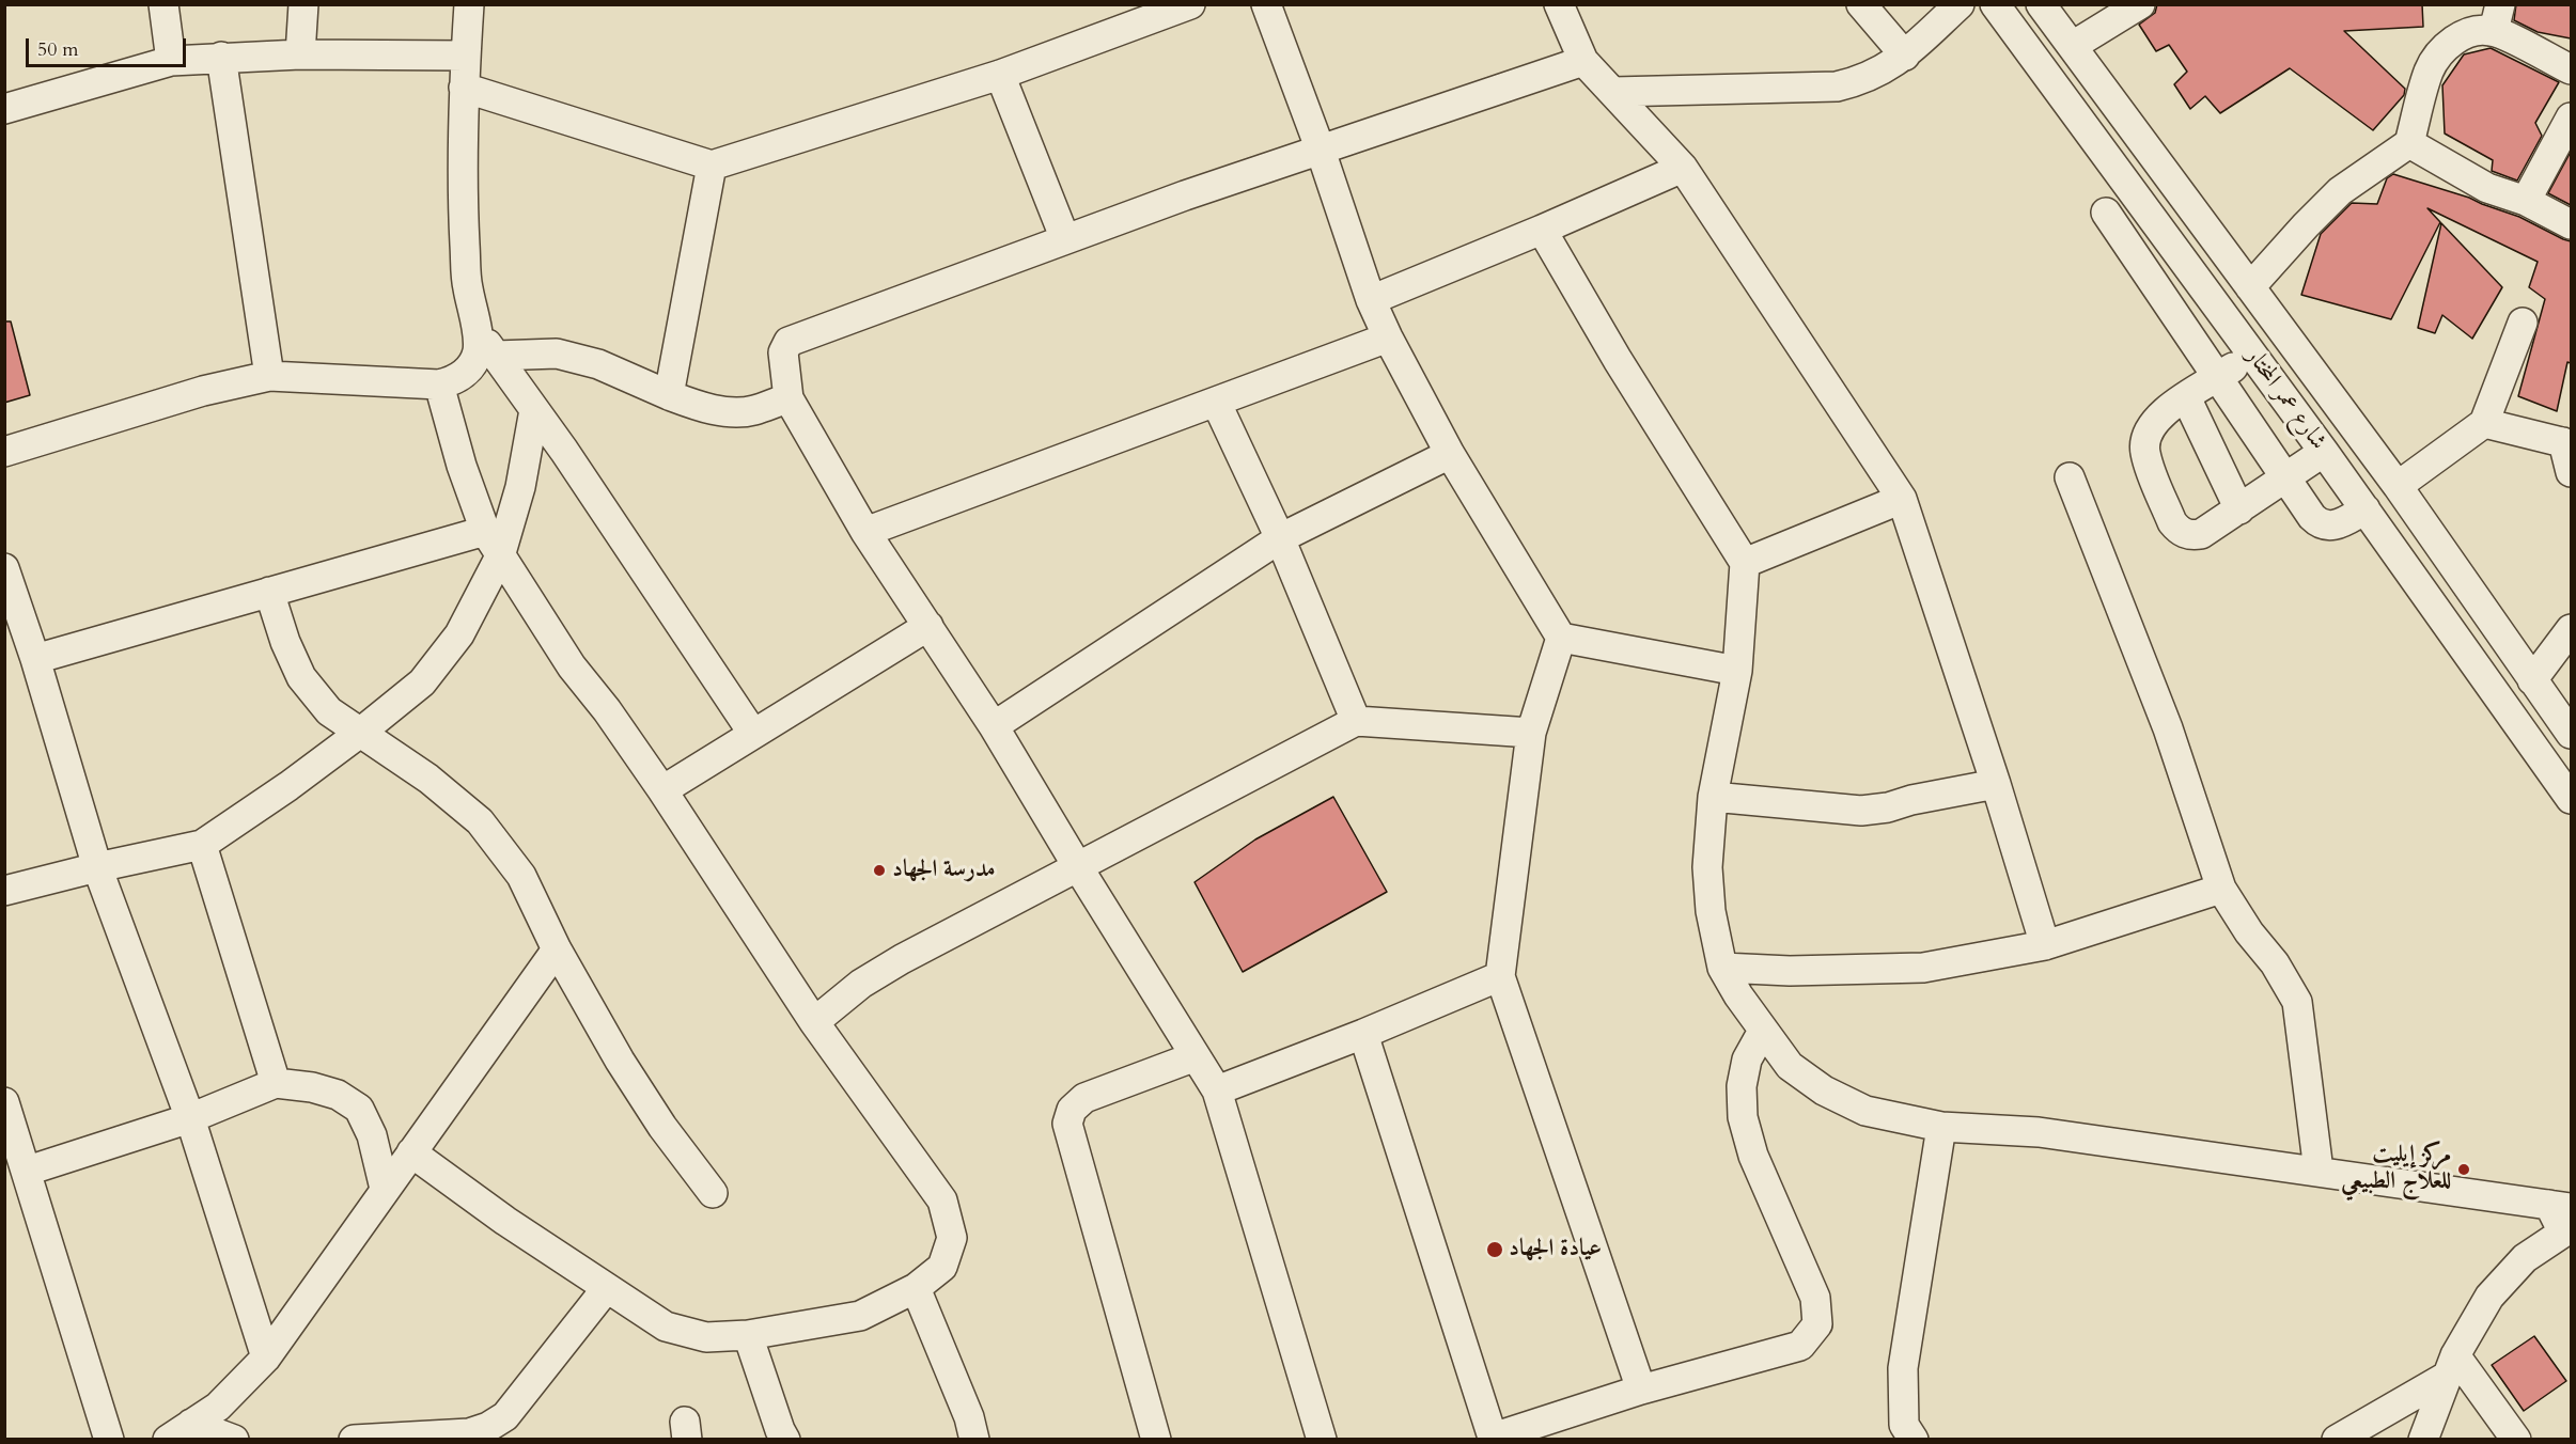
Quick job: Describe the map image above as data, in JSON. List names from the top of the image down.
{
  "streets": {
    "street": ["شارع عمر المختار"]
  },
  "places": ["مدرسة الجهاد", "مركز إيليت للعلاج الطبيعي", "عيادة الجهاد"],
  "scale_bar": "50 m"
}
